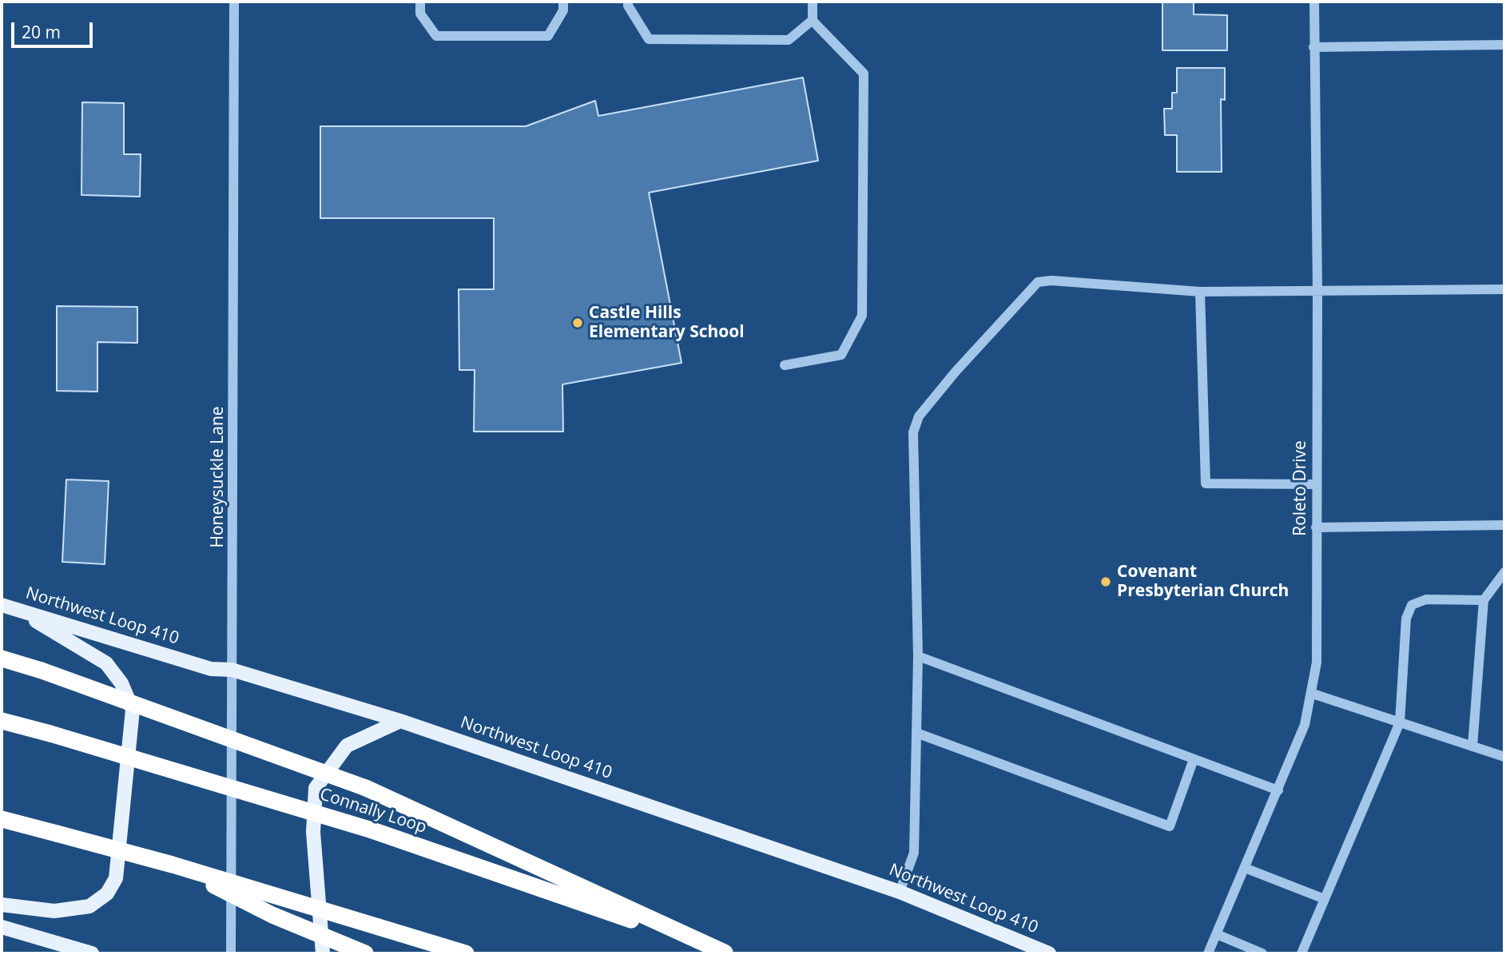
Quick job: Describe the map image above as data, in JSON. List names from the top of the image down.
{
  "streets": {
    "highway": ["Connally Loop"],
    "main road": ["Northwest Loop 410"],
    "street": ["Honeysuckle Lane", "Roleto Drive"]
  },
  "crossings": [
    ["Honeysuckle Lane", "Northwest Loop 410"]
  ],
  "places": ["Castle Hills Elementary School", "Covenant Presbyterian Church"],
  "scale_bar": "20 m"
}
